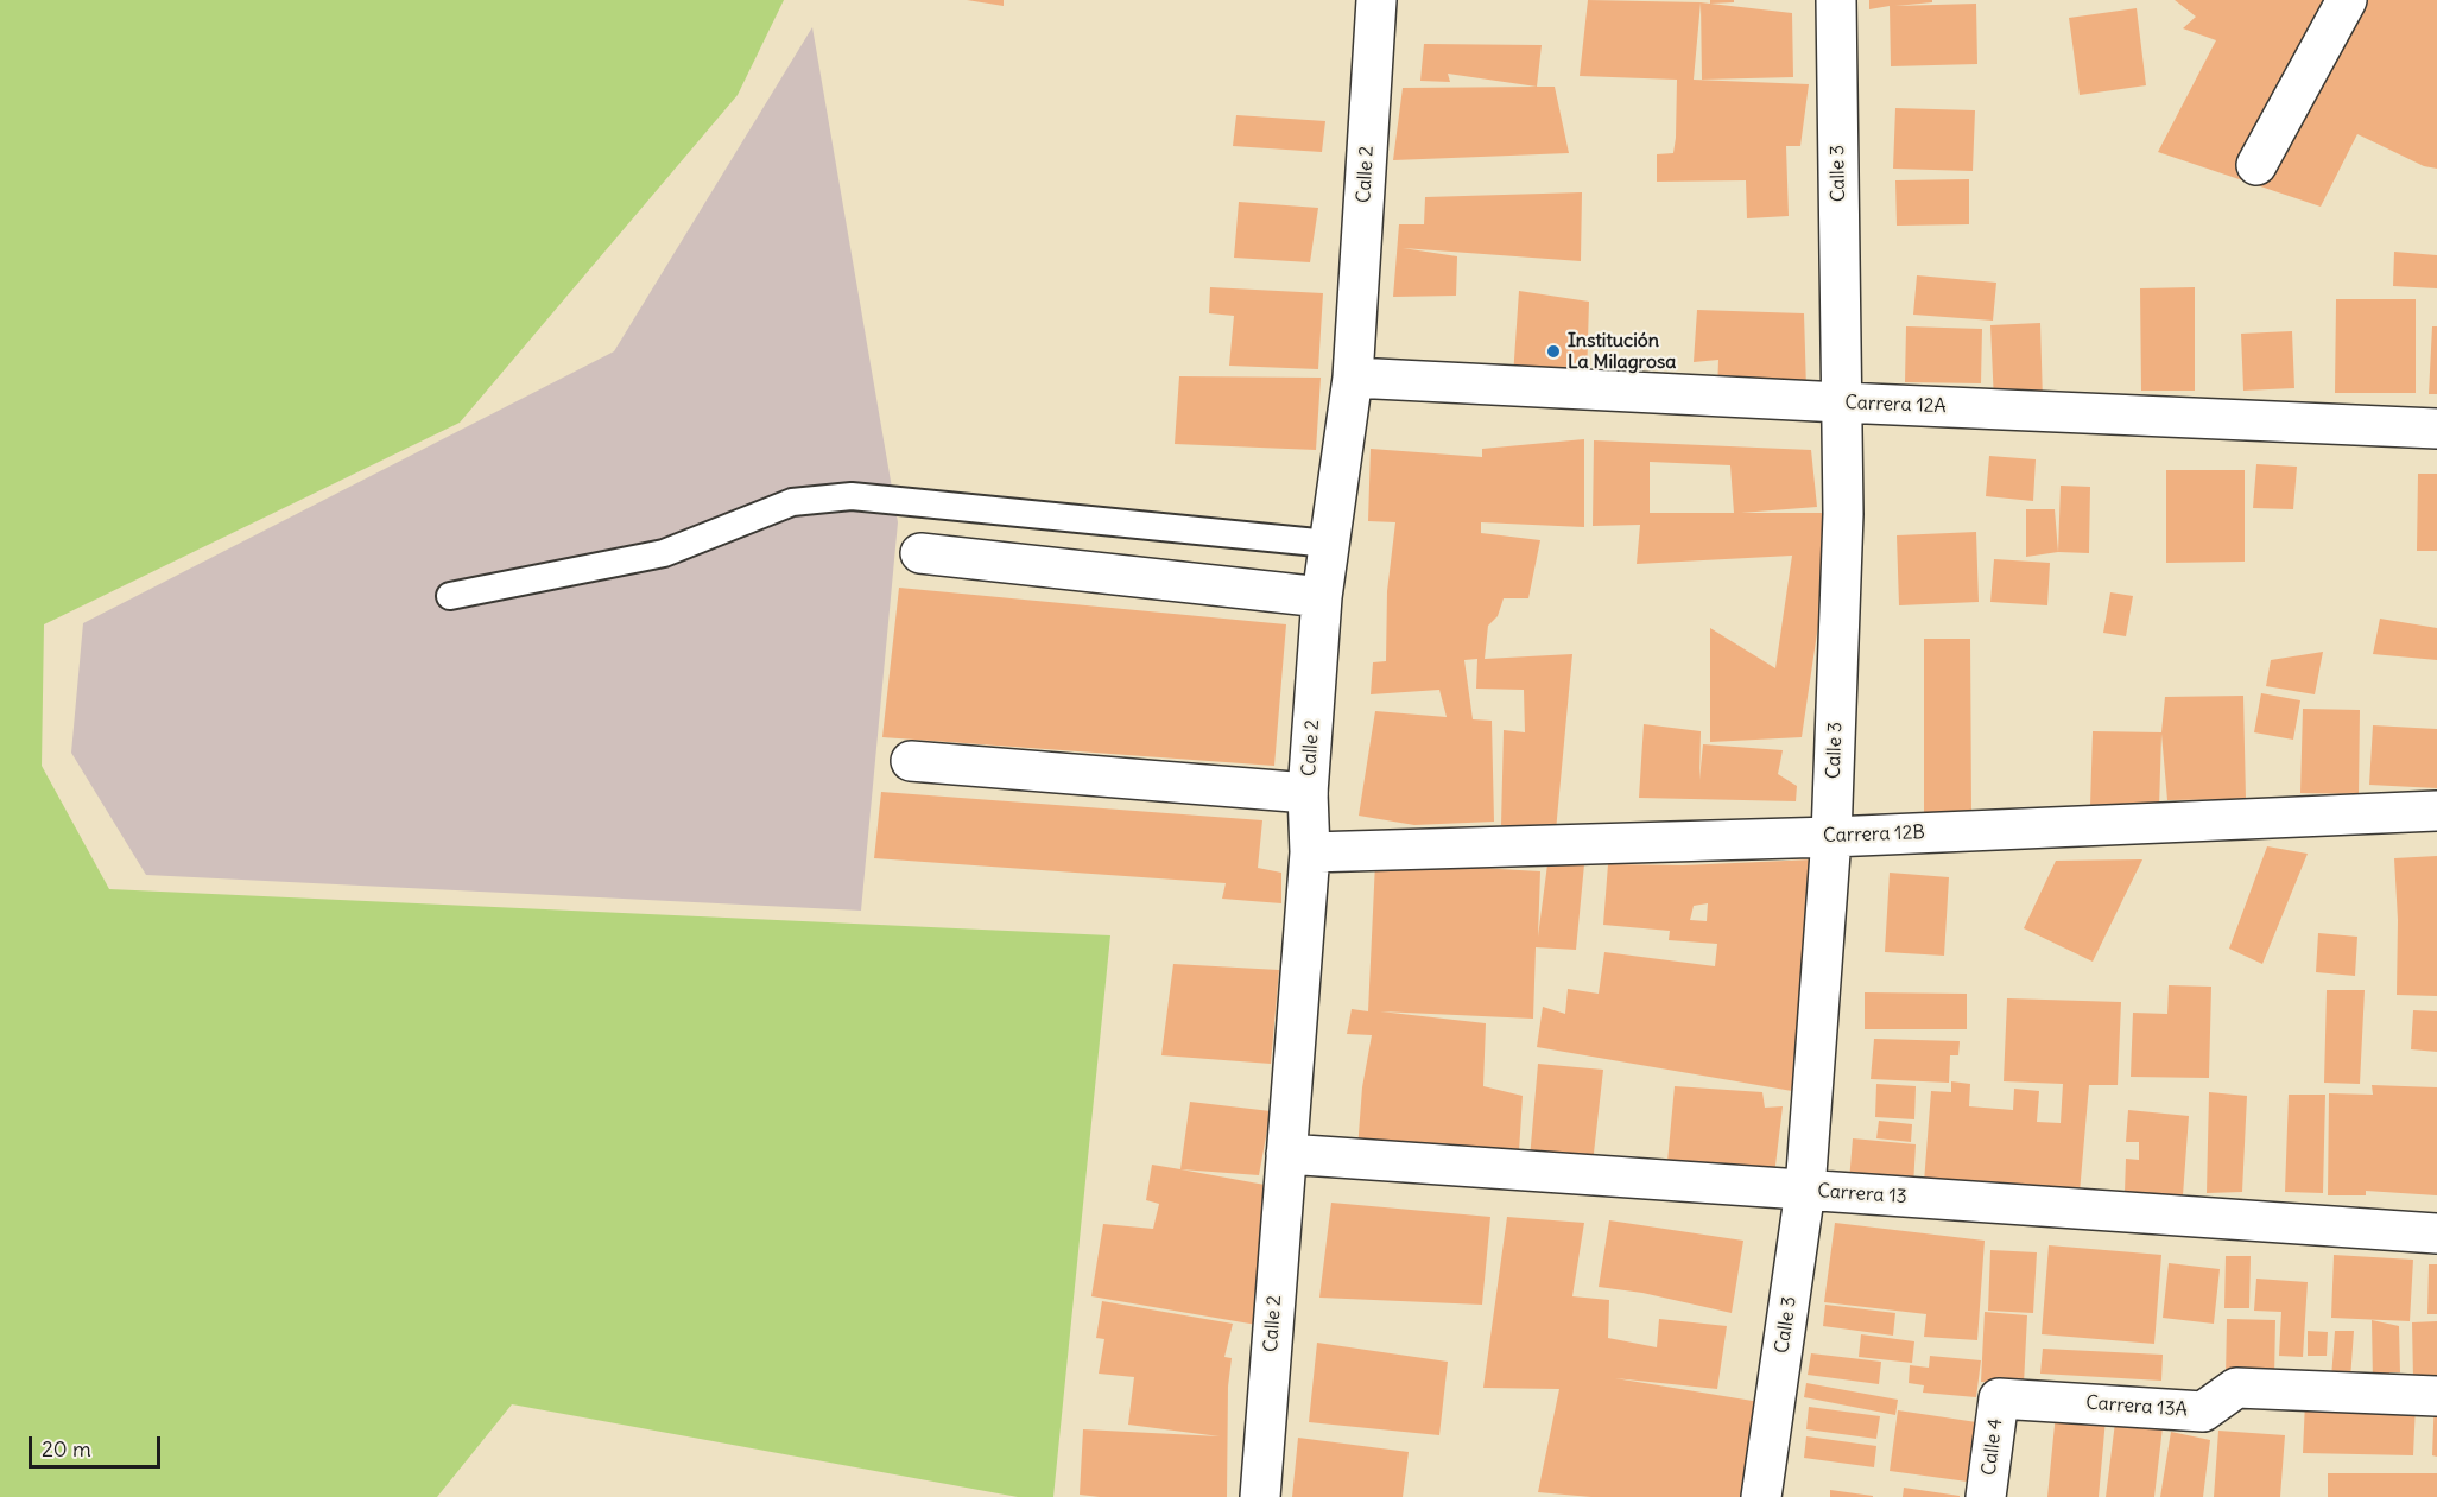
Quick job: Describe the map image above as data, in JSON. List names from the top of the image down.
{
  "streets": {
    "street": [
      "Calle 3",
      "Calle 2",
      "Carrera 12A",
      "Carrera 12B",
      "Carrera 13",
      "Carrera 13A",
      "Calle 4"
    ]
  },
  "crossings": [
    ["Calle 3", "Carrera 12A"],
    ["Calle 3", "Carrera 12B"],
    ["Calle 3", "Carrera 13"],
    ["Calle 2", "Carrera 12A"],
    ["Calle 2", "Carrera 12B"],
    ["Calle 2", "Carrera 13"],
    ["Carrera 13A", "Calle 4"]
  ],
  "places": ["Institución La Milagrosa"],
  "scale_bar": "20 m"
}
